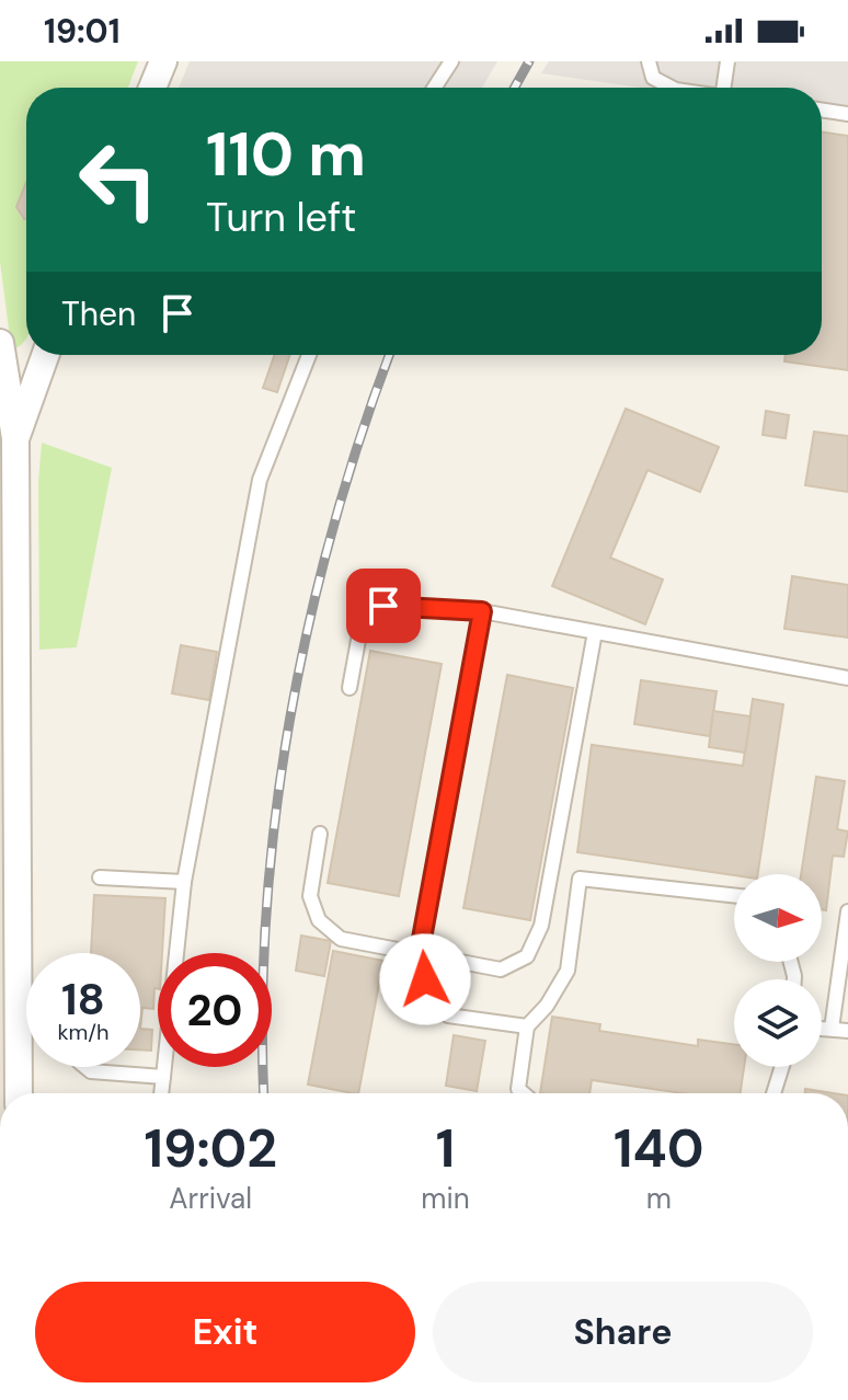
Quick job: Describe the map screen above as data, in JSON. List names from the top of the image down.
{
  "north": "right",
  "page": {
    "status": "19:01",
    "turn": ["110 m", "Turn left"],
    "then": "Then",
    "speed": "18 km/h",
    "limit": "20",
    "eta": [
      "19:02",
      "Arrival",
      "1",
      "min",
      "140",
      "m"
    ],
    "buttons": ["Exit", "Share"]
  }
}
